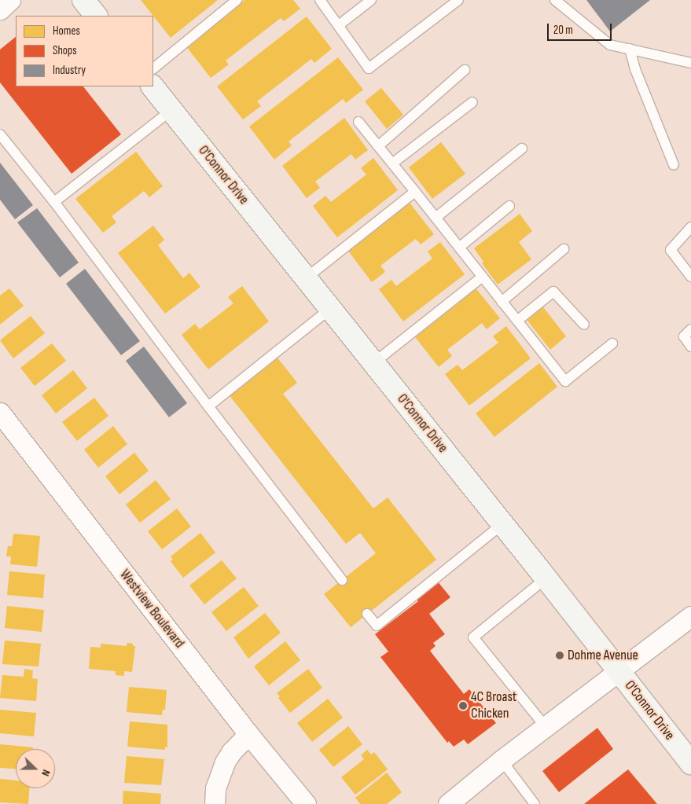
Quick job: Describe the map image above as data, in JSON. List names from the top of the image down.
{
  "streets": {
    "main road": ["O'Connor Drive"],
    "street": ["Westview Boulevard"]
  },
  "places": ["Dohme Avenue", "4C Broast Chicken"],
  "legend": ["Homes", "Shops", "Industry"],
  "scale_bar": "20 m",
  "north": "right"
}
